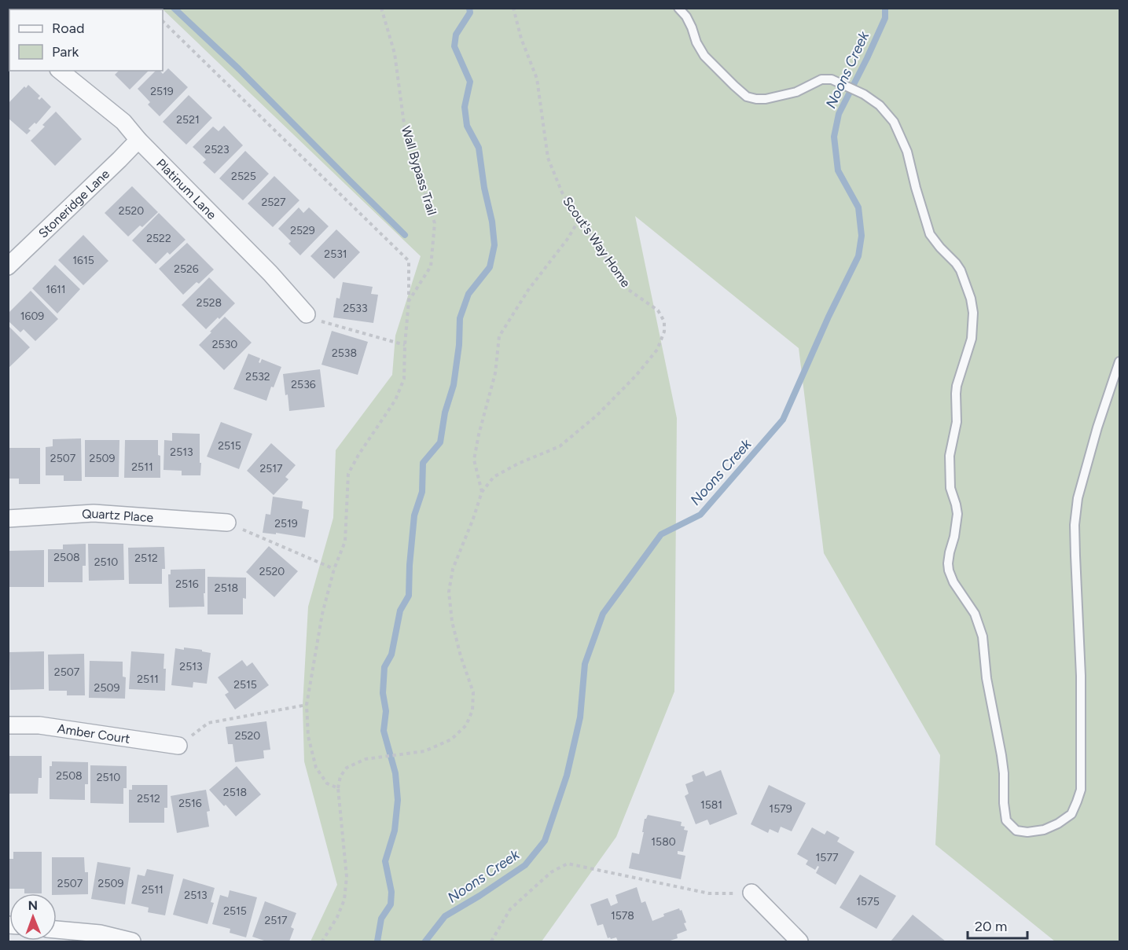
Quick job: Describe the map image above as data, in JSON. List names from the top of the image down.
{
  "streets": {
    "street": [
      "Platinum Lane",
      "Stoneridge Lane",
      "Quartz Place",
      "Amber Court"
    ],
    "path": ["Wall Bypass Trail", "Scout's Way Home"]
  },
  "crossings": [
    ["Platinum Lane", "Stoneridge Lane"]
  ],
  "water": ["Noons Creek"],
  "house_numbers": [
    "2519",
    "2521",
    "2523",
    "2525",
    "2527",
    "2520",
    "2529",
    "2522",
    "2531",
    "1615",
    "2526",
    "1611",
    "2528",
    "2533",
    "1609",
    "2530",
    "2538",
    "2532",
    "2536",
    "2515",
    "2513",
    "2507",
    "2509",
    "2511",
    "2517",
    "2519",
    "2508",
    "2512",
    "2510",
    "2520",
    "2516",
    "2518",
    "2513",
    "2507",
    "2511",
    "2515",
    "2509",
    "2520",
    "2508",
    "2510",
    "2518",
    "2512",
    "2516",
    "1581",
    "1579",
    "1580",
    "1577",
    "2507",
    "2509",
    "2511",
    "2513",
    "1575",
    "2515",
    "1578",
    "2517"
  ],
  "legend": ["Road", "Park"],
  "scale_bar": "20 m",
  "north": "top"
}
